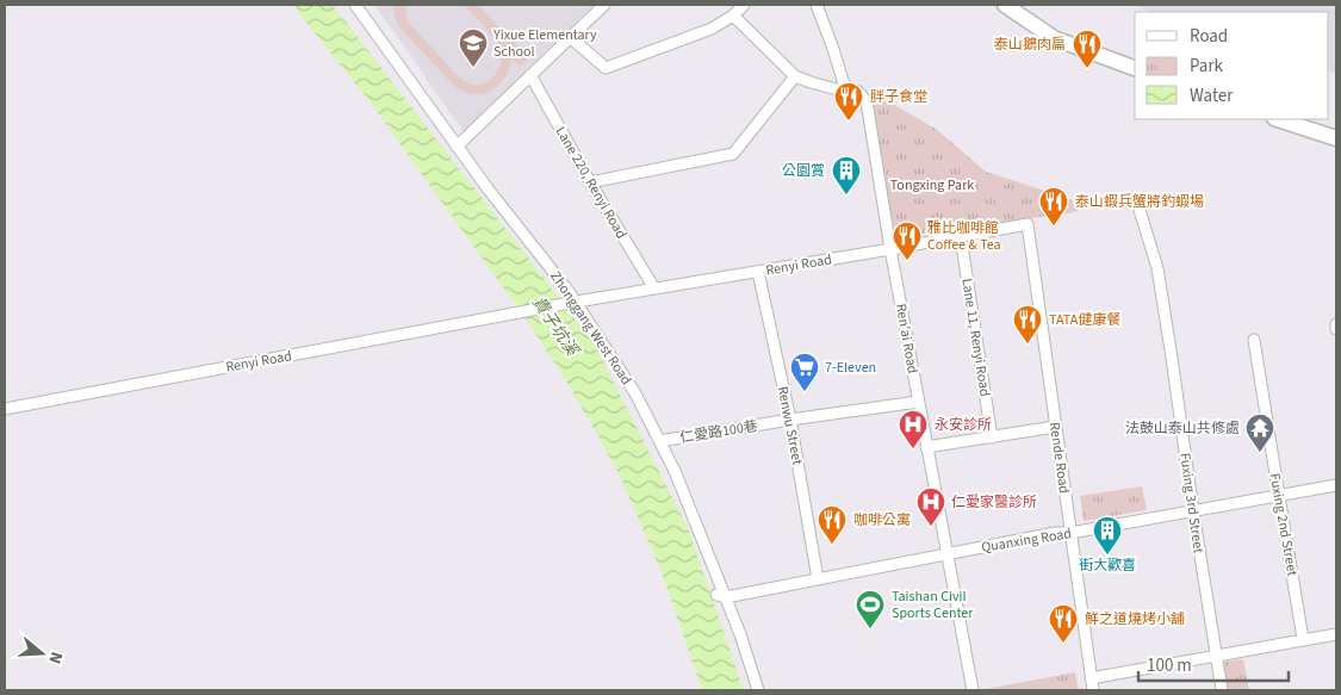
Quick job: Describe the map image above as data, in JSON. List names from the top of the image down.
{
  "streets": {
    "street": [
      "Lane 220, Renyi Road",
      "Renyi Road",
      "Zhonggang West Road",
      "Lane 11, Renyi Road",
      "Ren'ai Road",
      "Renwu Street",
      "仁愛路100巷",
      "Rende Road",
      "Fuxing 3rd Street",
      "Fuxing 2nd Street",
      "Quanxing Road"
    ]
  },
  "crossings": [
    ["Lane 220, Renyi Road", "Renyi Road"],
    ["Renyi Road", "Zhonggang West Road"],
    ["Renyi Road", "Lane 11, Renyi Road"],
    ["Renyi Road", "Ren'ai Road"],
    ["Renyi Road", "Renwu Street"],
    ["Renyi Road", "Rende Road"],
    ["Zhonggang West Road", "仁愛路100巷"],
    ["Zhonggang West Road", "Quanxing Road"],
    ["Ren'ai Road", "仁愛路100巷"],
    ["Ren'ai Road", "Quanxing Road"],
    ["Renwu Street", "仁愛路100巷"],
    ["Renwu Street", "Quanxing Road"],
    ["Rende Road", "Quanxing Road"],
    ["Fuxing 3rd Street", "Quanxing Road"],
    ["Fuxing 2nd Street", "Quanxing Road"]
  ],
  "water": ["貴子坑溪"],
  "parks": ["Tongxing Park"],
  "places": {
    "school or university": ["Yixue Elementary School"],
    "restaurant": [
      "泰山鵝肉扁",
      "胖子食堂",
      "泰山蝦兵蟹將釣蝦場",
      "雅比咖啡館 Coffee & Tea",
      "TATA健康餐",
      "咖啡公寓",
      "鮮之道燒烤小舖"
    ],
    "building": ["公園賞", "街大歡喜"],
    "supermarket": ["7-Eleven"],
    "hospital": ["永安診所", "仁愛家醫診所"],
    "temple": ["法鼓山泰山共修處"],
    "sports": ["Taishan Civil Sports Center"]
  },
  "legend": ["Road", "Park", "Water"],
  "scale_bar": "100 m",
  "north": "right"
}
